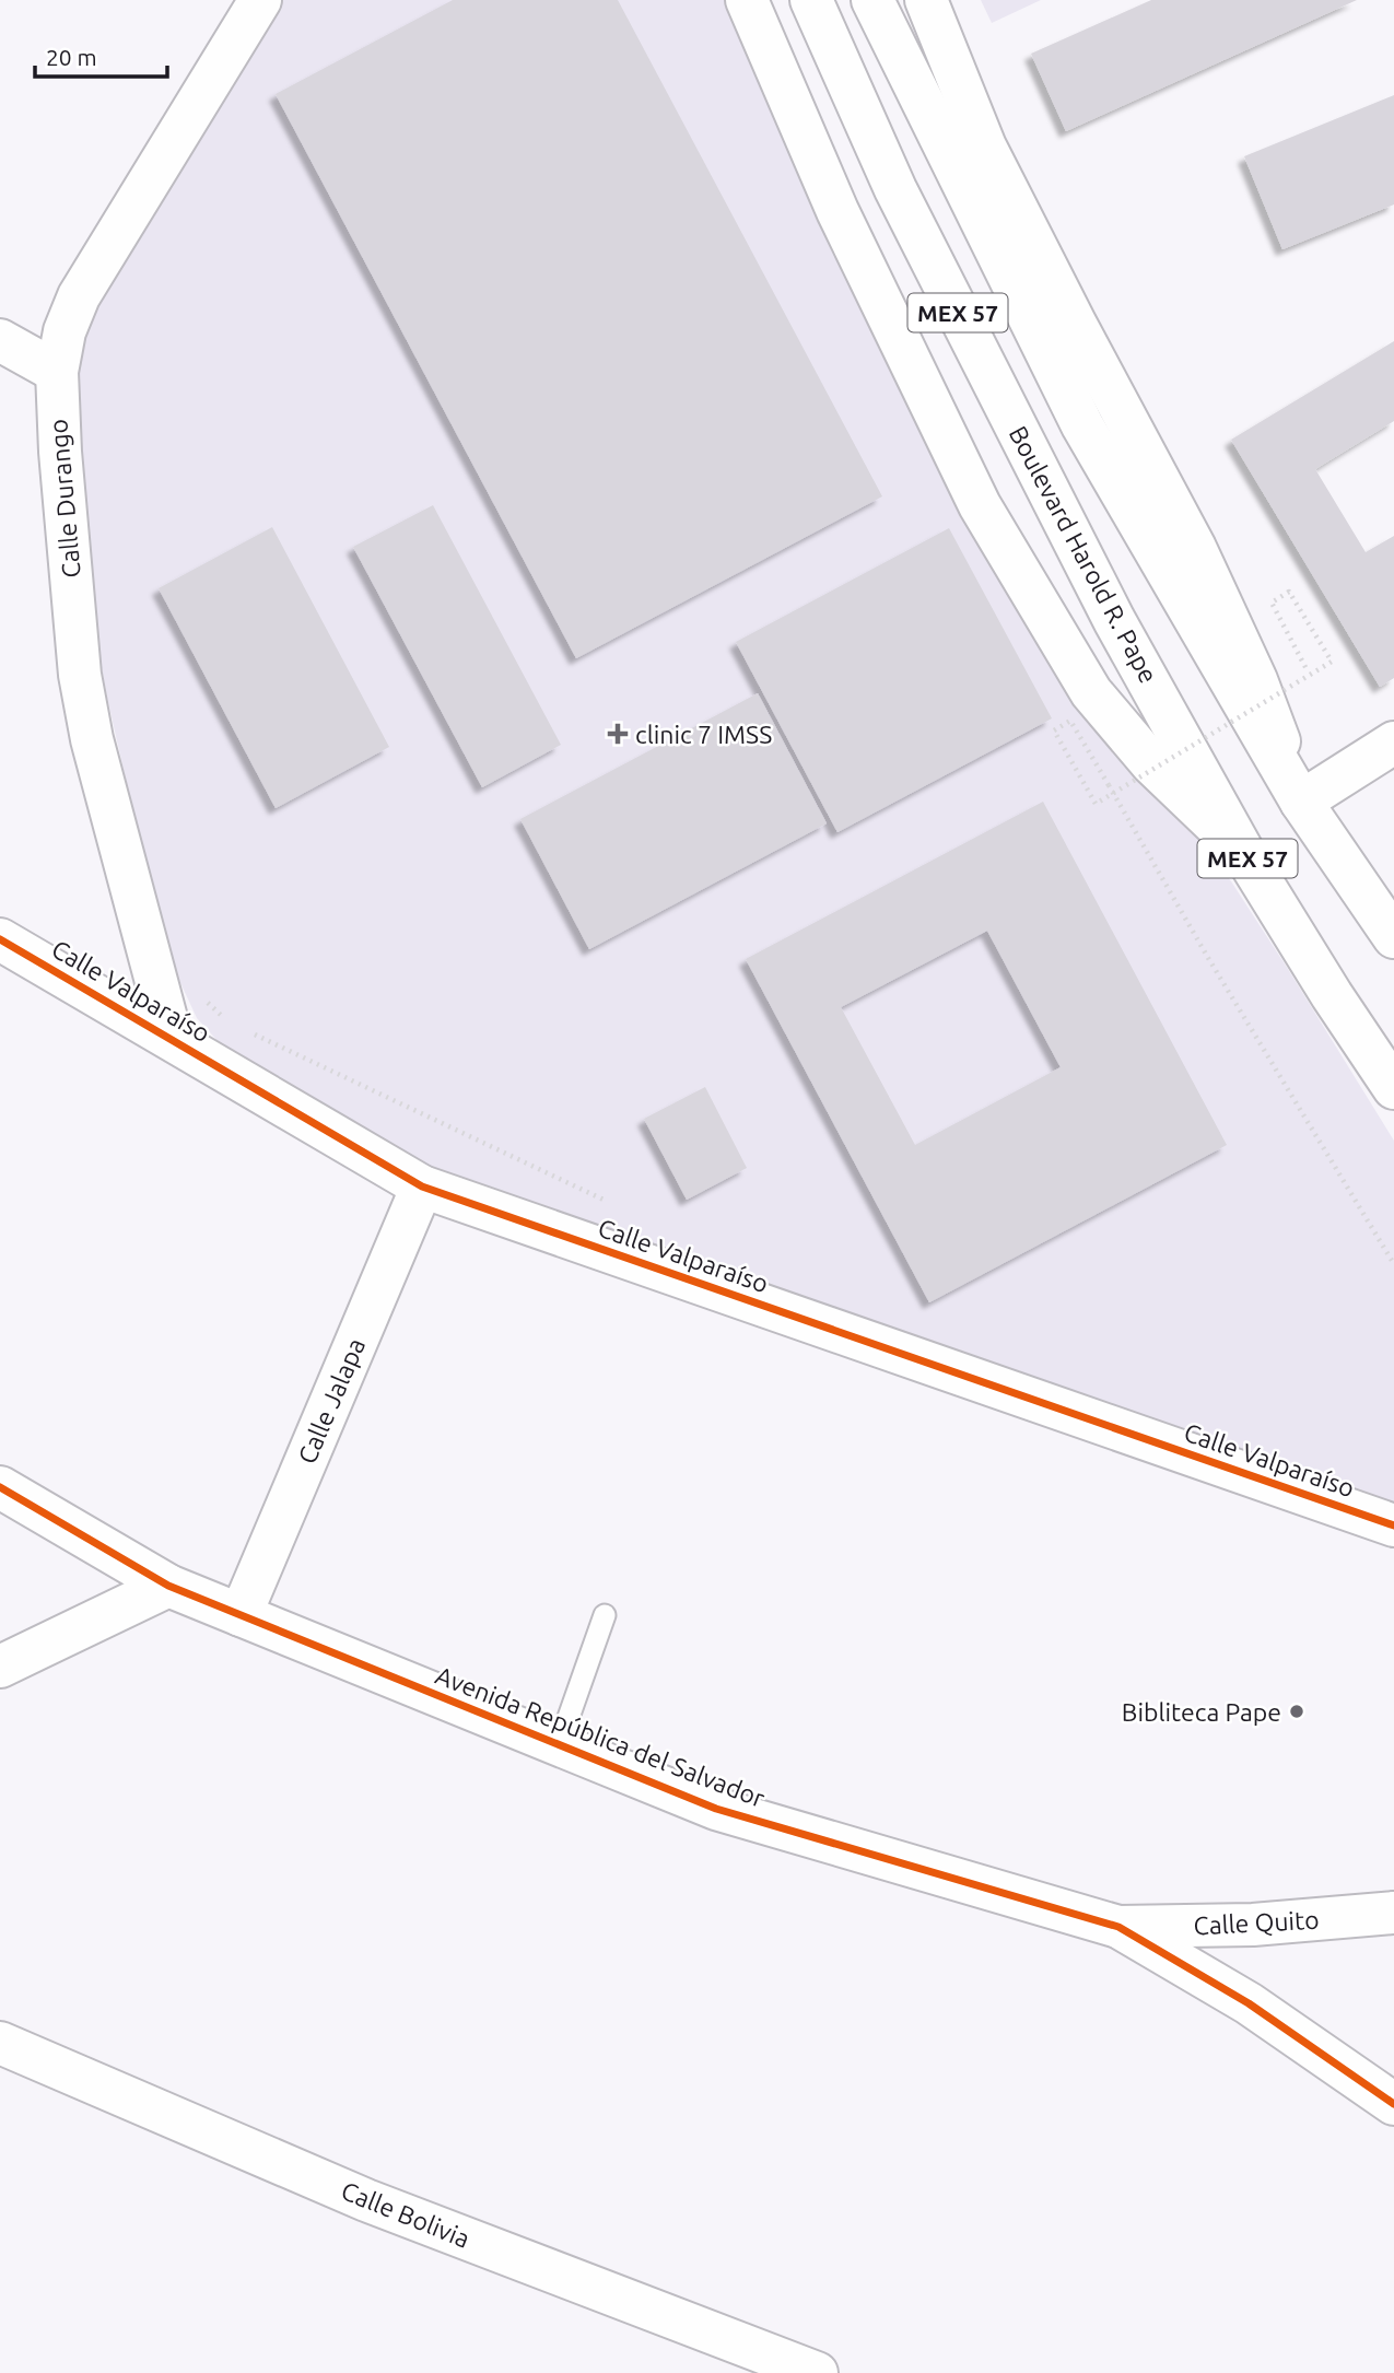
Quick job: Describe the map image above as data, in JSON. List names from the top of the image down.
{
  "streets": {
    "main road": [
      "MEX 57",
      "Calle Durango",
      "Boulevard Harold R. Pape",
      "Calle Valparaíso",
      "Calle Jalapa",
      "Avenida República del Salvador",
      "Calle Quito",
      "Calle Bolivia"
    ]
  },
  "crossings": [
    ["Calle Durango", "Calle Valparaíso"],
    ["Calle Valparaíso", "Calle Jalapa"],
    ["Calle Jalapa", "Avenida República del Salvador"],
    ["Avenida República del Salvador", "Calle Quito"]
  ],
  "places": {
    "health": ["clinic 7 IMSS"],
    "other": ["Bibliteca Pape"]
  },
  "scale_bar": "20 m"
}
